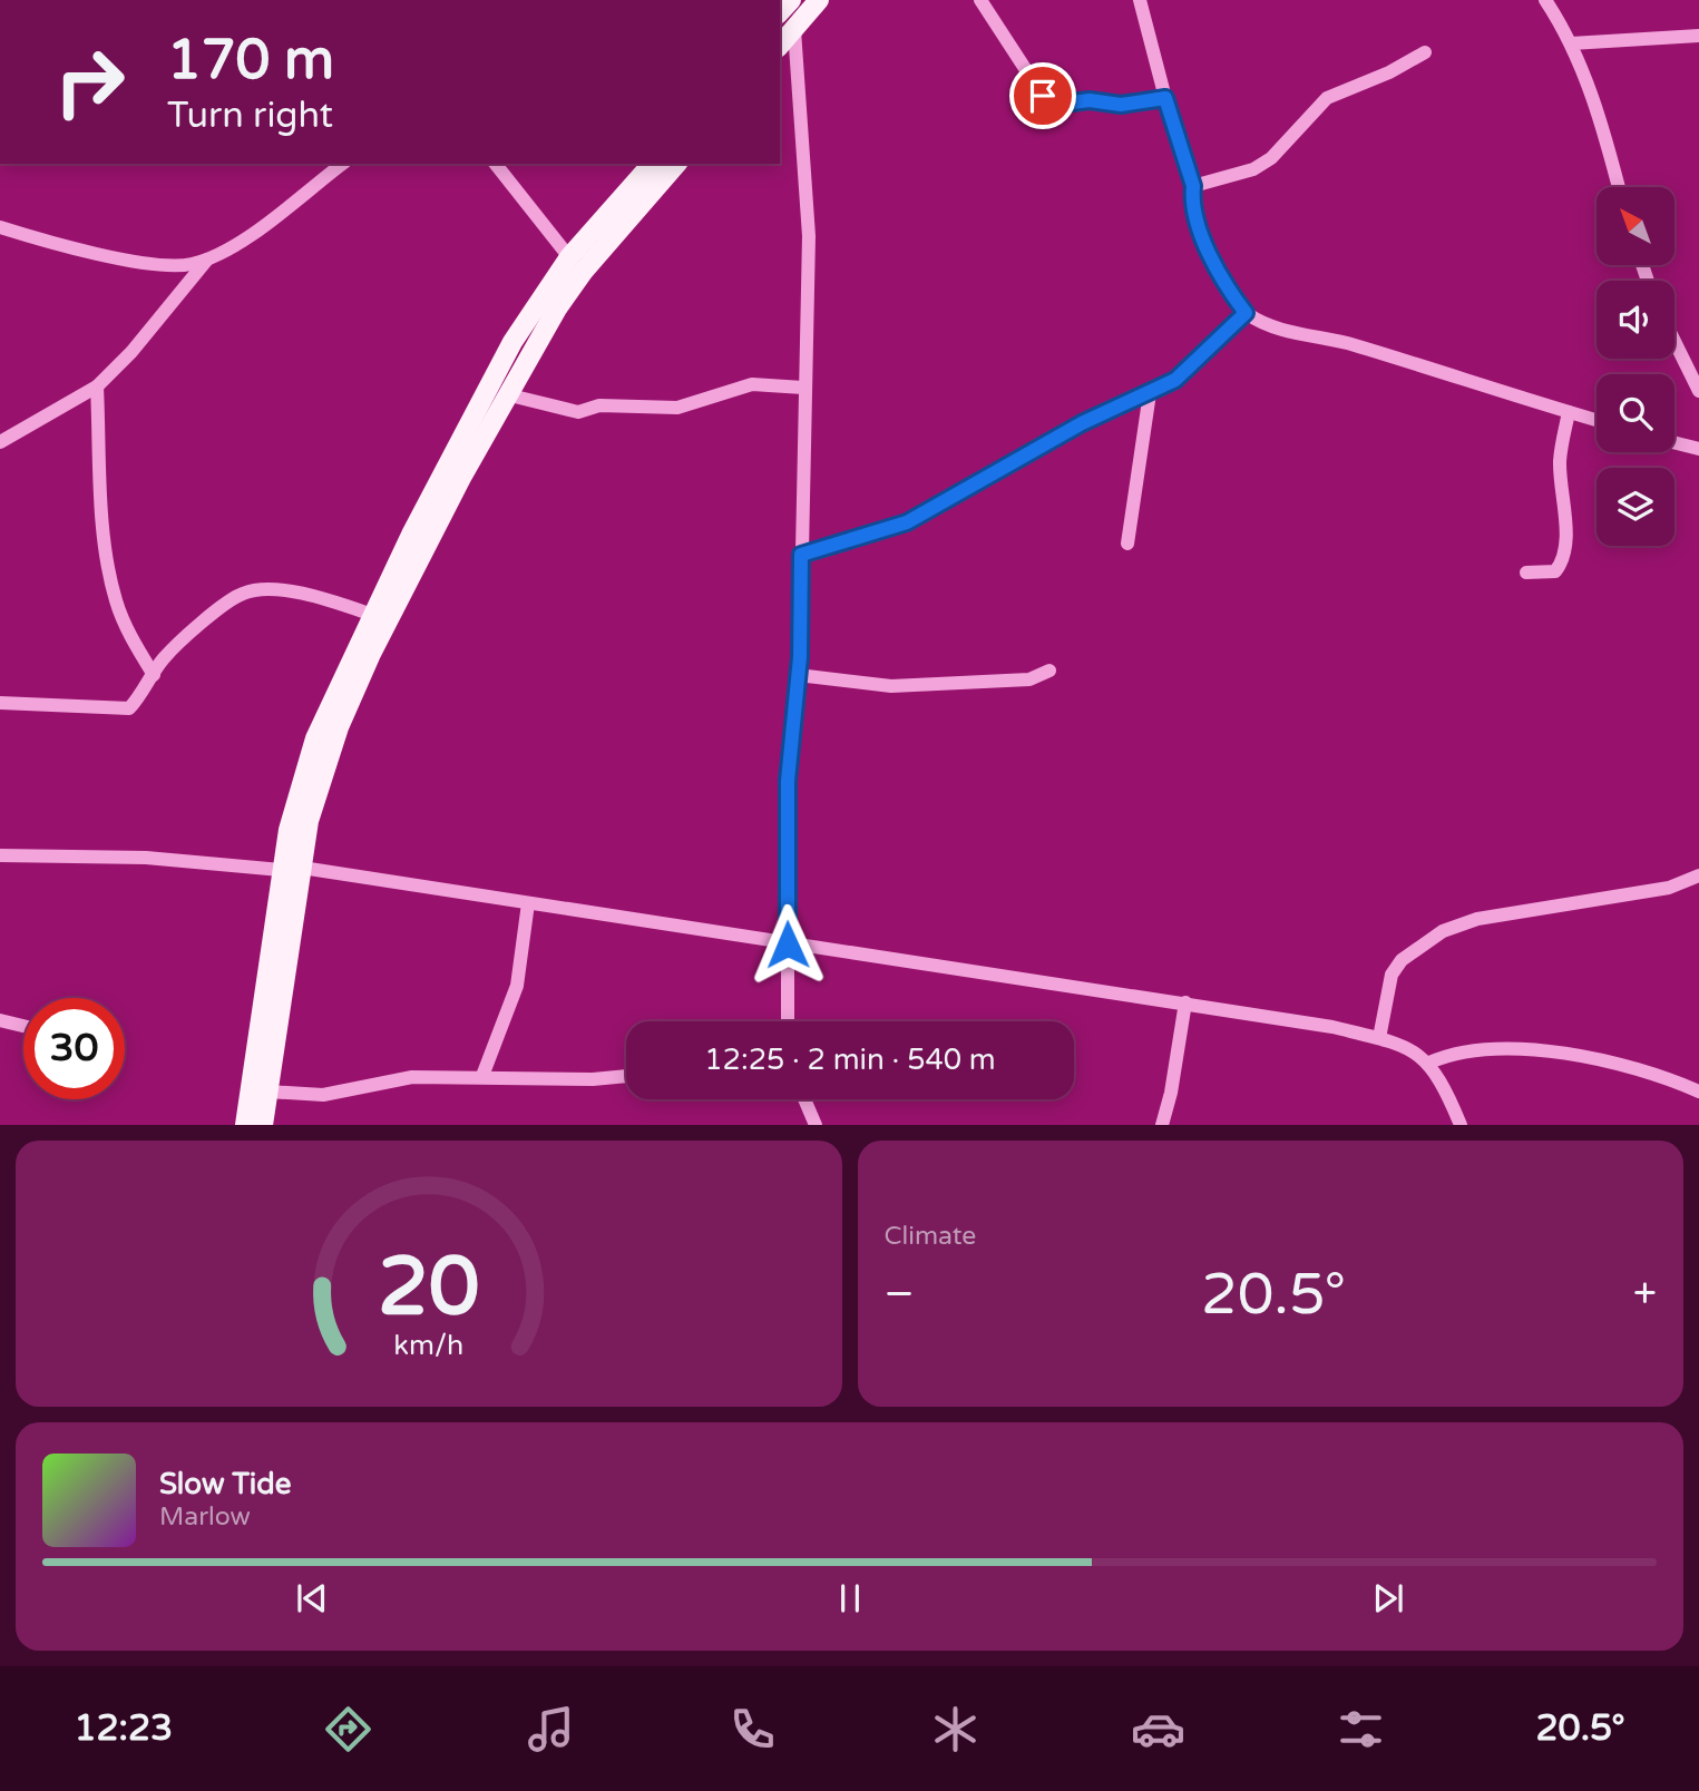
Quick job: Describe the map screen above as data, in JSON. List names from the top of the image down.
{
  "north": "top left",
  "page": {
    "turn": ["170 m", "Turn right"],
    "limit": "30",
    "trip": "12:25 · 2 min · 540 m",
    "tile": "Climate",
    "heat": ["−", "20.5°", "+"],
    "song": ["Slow Tide", "Marlow"],
    "tabs": ["12:23", "20.5°"],
    "gauge": ["20", "km/h"]
  }
}
